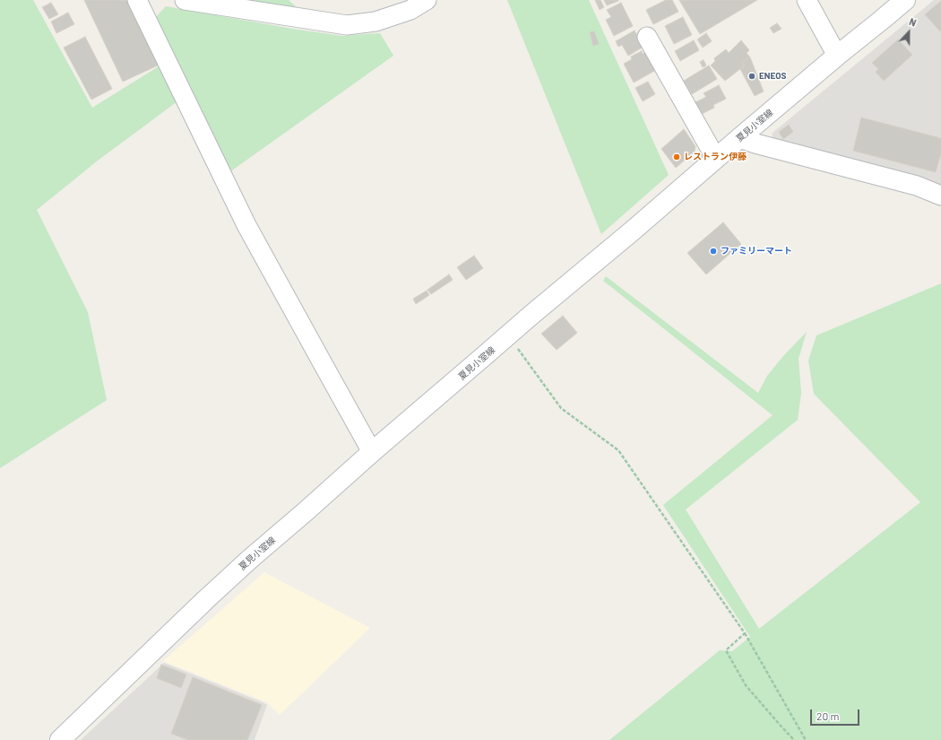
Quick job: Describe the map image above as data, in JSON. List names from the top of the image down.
{
  "streets": {
    "main road": ["夏見小室線"]
  },
  "places": ["ENEOS", "レストラン伊藤", "ファミリーマート"],
  "scale_bar": "20 m",
  "north": "top"
}
